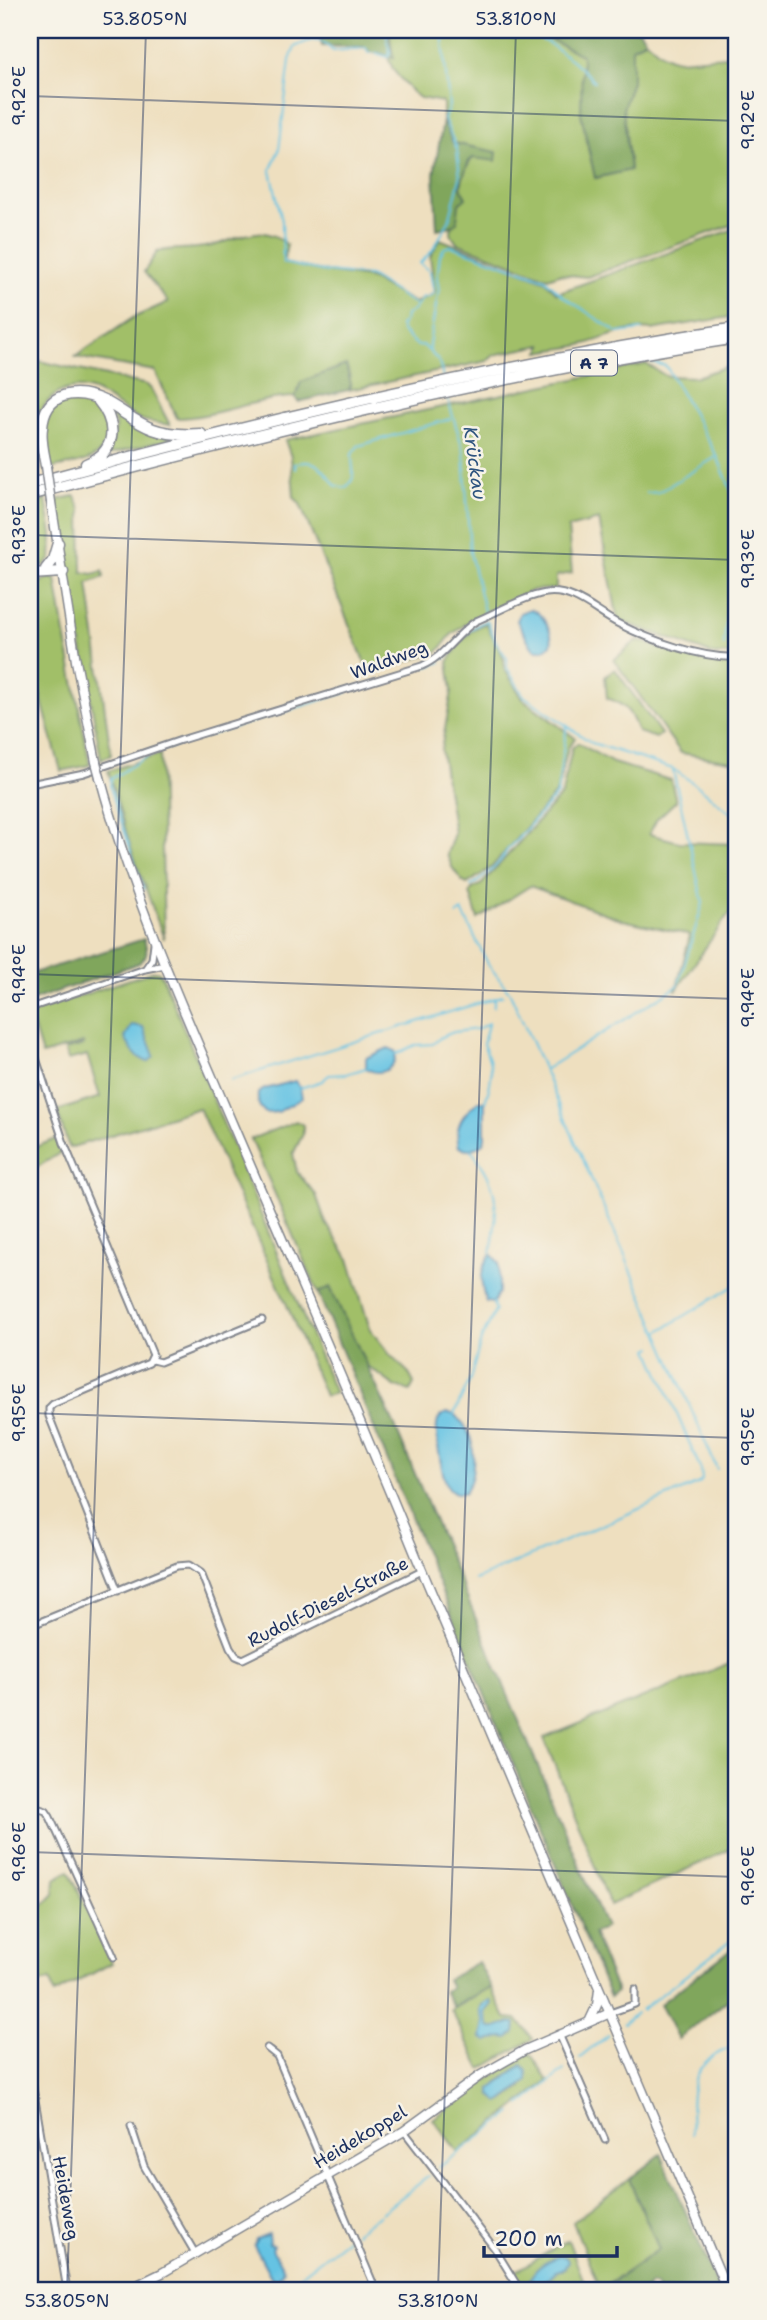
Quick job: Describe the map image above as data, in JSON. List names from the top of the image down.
{
  "streets": {
    "highway": ["A 7"],
    "main road": ["Heidekoppel"],
    "street": ["Waldweg", "Rudolf-Diesel-Straße", "Heideweg"]
  },
  "water": ["Krückau"],
  "scale_bar": "200 m",
  "coordinates": [
    "53.805°N",
    "53.810°N",
    "9.92°E",
    "9.93°E",
    "9.94°E",
    "9.95°E",
    "9.96°E"
  ]
}
